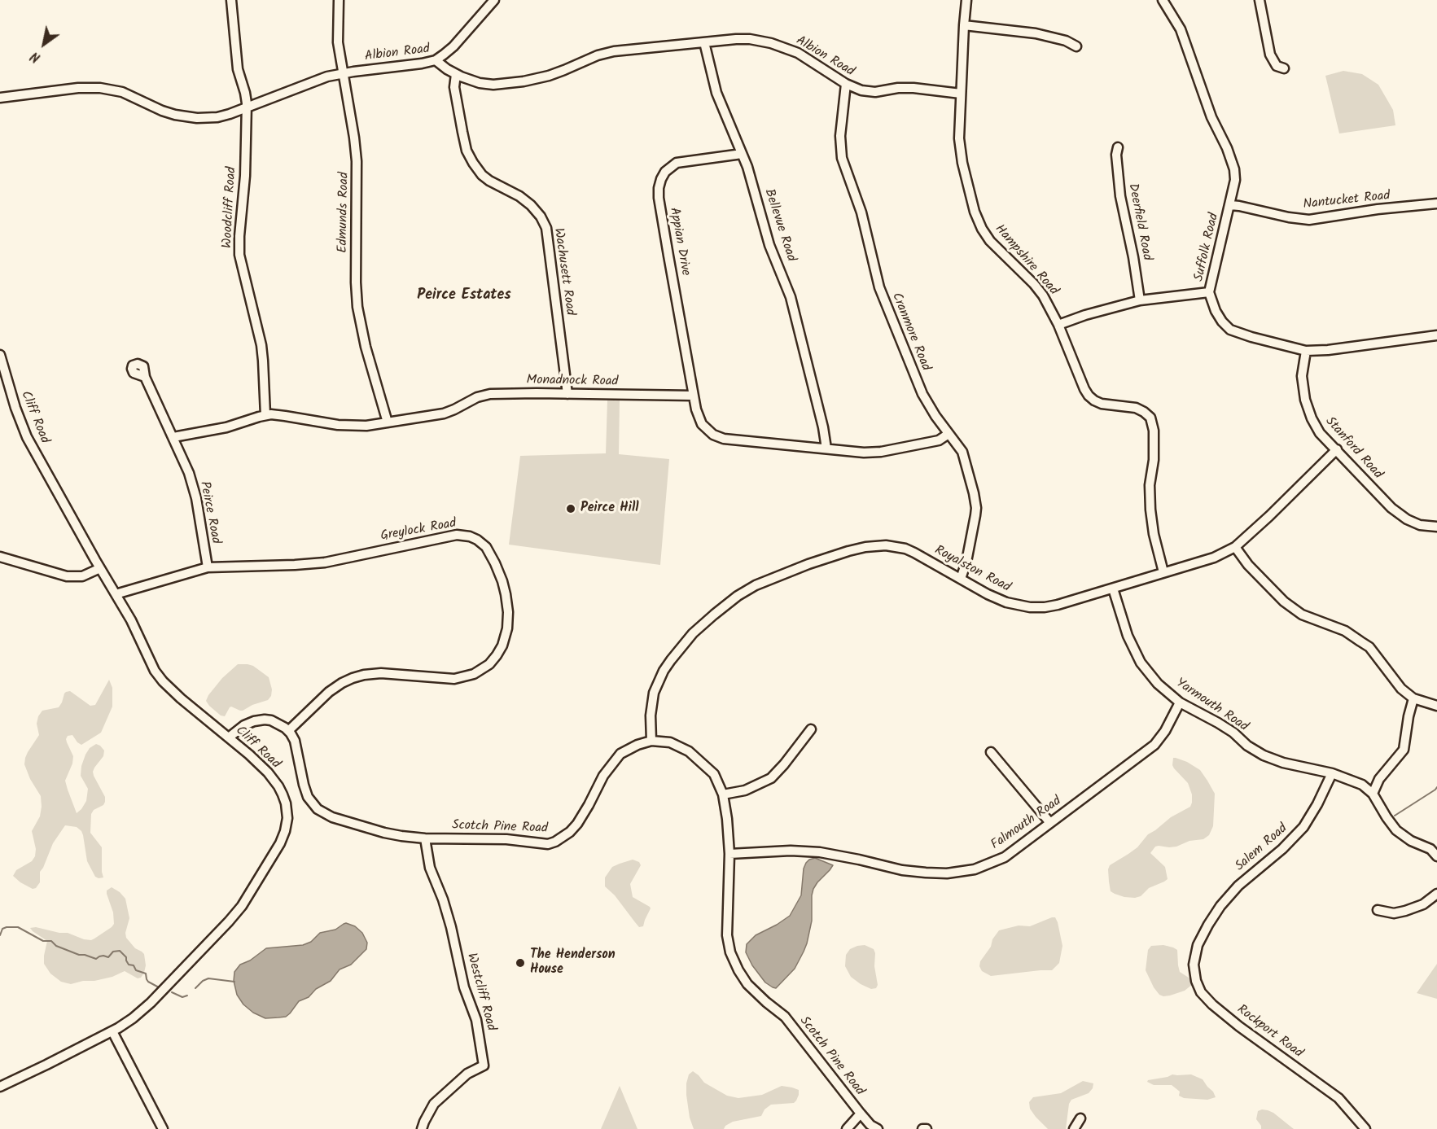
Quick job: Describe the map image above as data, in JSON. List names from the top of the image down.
{
  "streets": {
    "street": [
      "Albion Road",
      "Nantucket Road",
      "Woodcliff Road",
      "Edmunds Road",
      "Deerfield Road",
      "Bellevue Road",
      "Appian Drive",
      "Suffolk Road",
      "Hampshire Road",
      "Wachusett Road",
      "Cranmore Road",
      "Monadnock Road",
      "Cliff Road",
      "Stanford Road",
      "Peirce Road",
      "Greylock Road",
      "Royalston Road",
      "Yarmouth Road",
      "Falmouth Road",
      "Scotch Pine Road",
      "Salem Road",
      "Westcliff Road",
      "Rockport Road"
    ]
  },
  "crossings": [
    ["Albion Road", "Woodcliff Road"],
    ["Albion Road", "Edmunds Road"],
    ["Albion Road", "Bellevue Road"],
    ["Albion Road", "Hampshire Road"],
    ["Albion Road", "Wachusett Road"],
    ["Albion Road", "Cranmore Road"],
    ["Nantucket Road", "Suffolk Road"],
    ["Woodcliff Road", "Monadnock Road"],
    ["Edmunds Road", "Monadnock Road"],
    ["Bellevue Road", "Appian Drive"],
    ["Appian Drive", "Monadnock Road"],
    ["Suffolk Road", "Stanford Road"],
    ["Hampshire Road", "Royalston Road"],
    ["Wachusett Road", "Monadnock Road"],
    ["Cranmore Road", "Royalston Road"],
    ["Monadnock Road", "Peirce Road"],
    ["Stanford Road", "Royalston Road"],
    ["Peirce Road", "Greylock Road"],
    ["Greylock Road", "Scotch Pine Road"],
    ["Royalston Road", "Yarmouth Road"],
    ["Royalston Road", "Scotch Pine Road"],
    ["Yarmouth Road", "Falmouth Road"],
    ["Yarmouth Road", "Salem Road"],
    ["Falmouth Road", "Scotch Pine Road"],
    ["Scotch Pine Road", "Westcliff Road"],
    ["Salem Road", "Rockport Road"]
  ],
  "districts": ["Peirce Estates"],
  "places": ["Peirce Hill", "The Henderson House"],
  "north": "bottom left"
}
